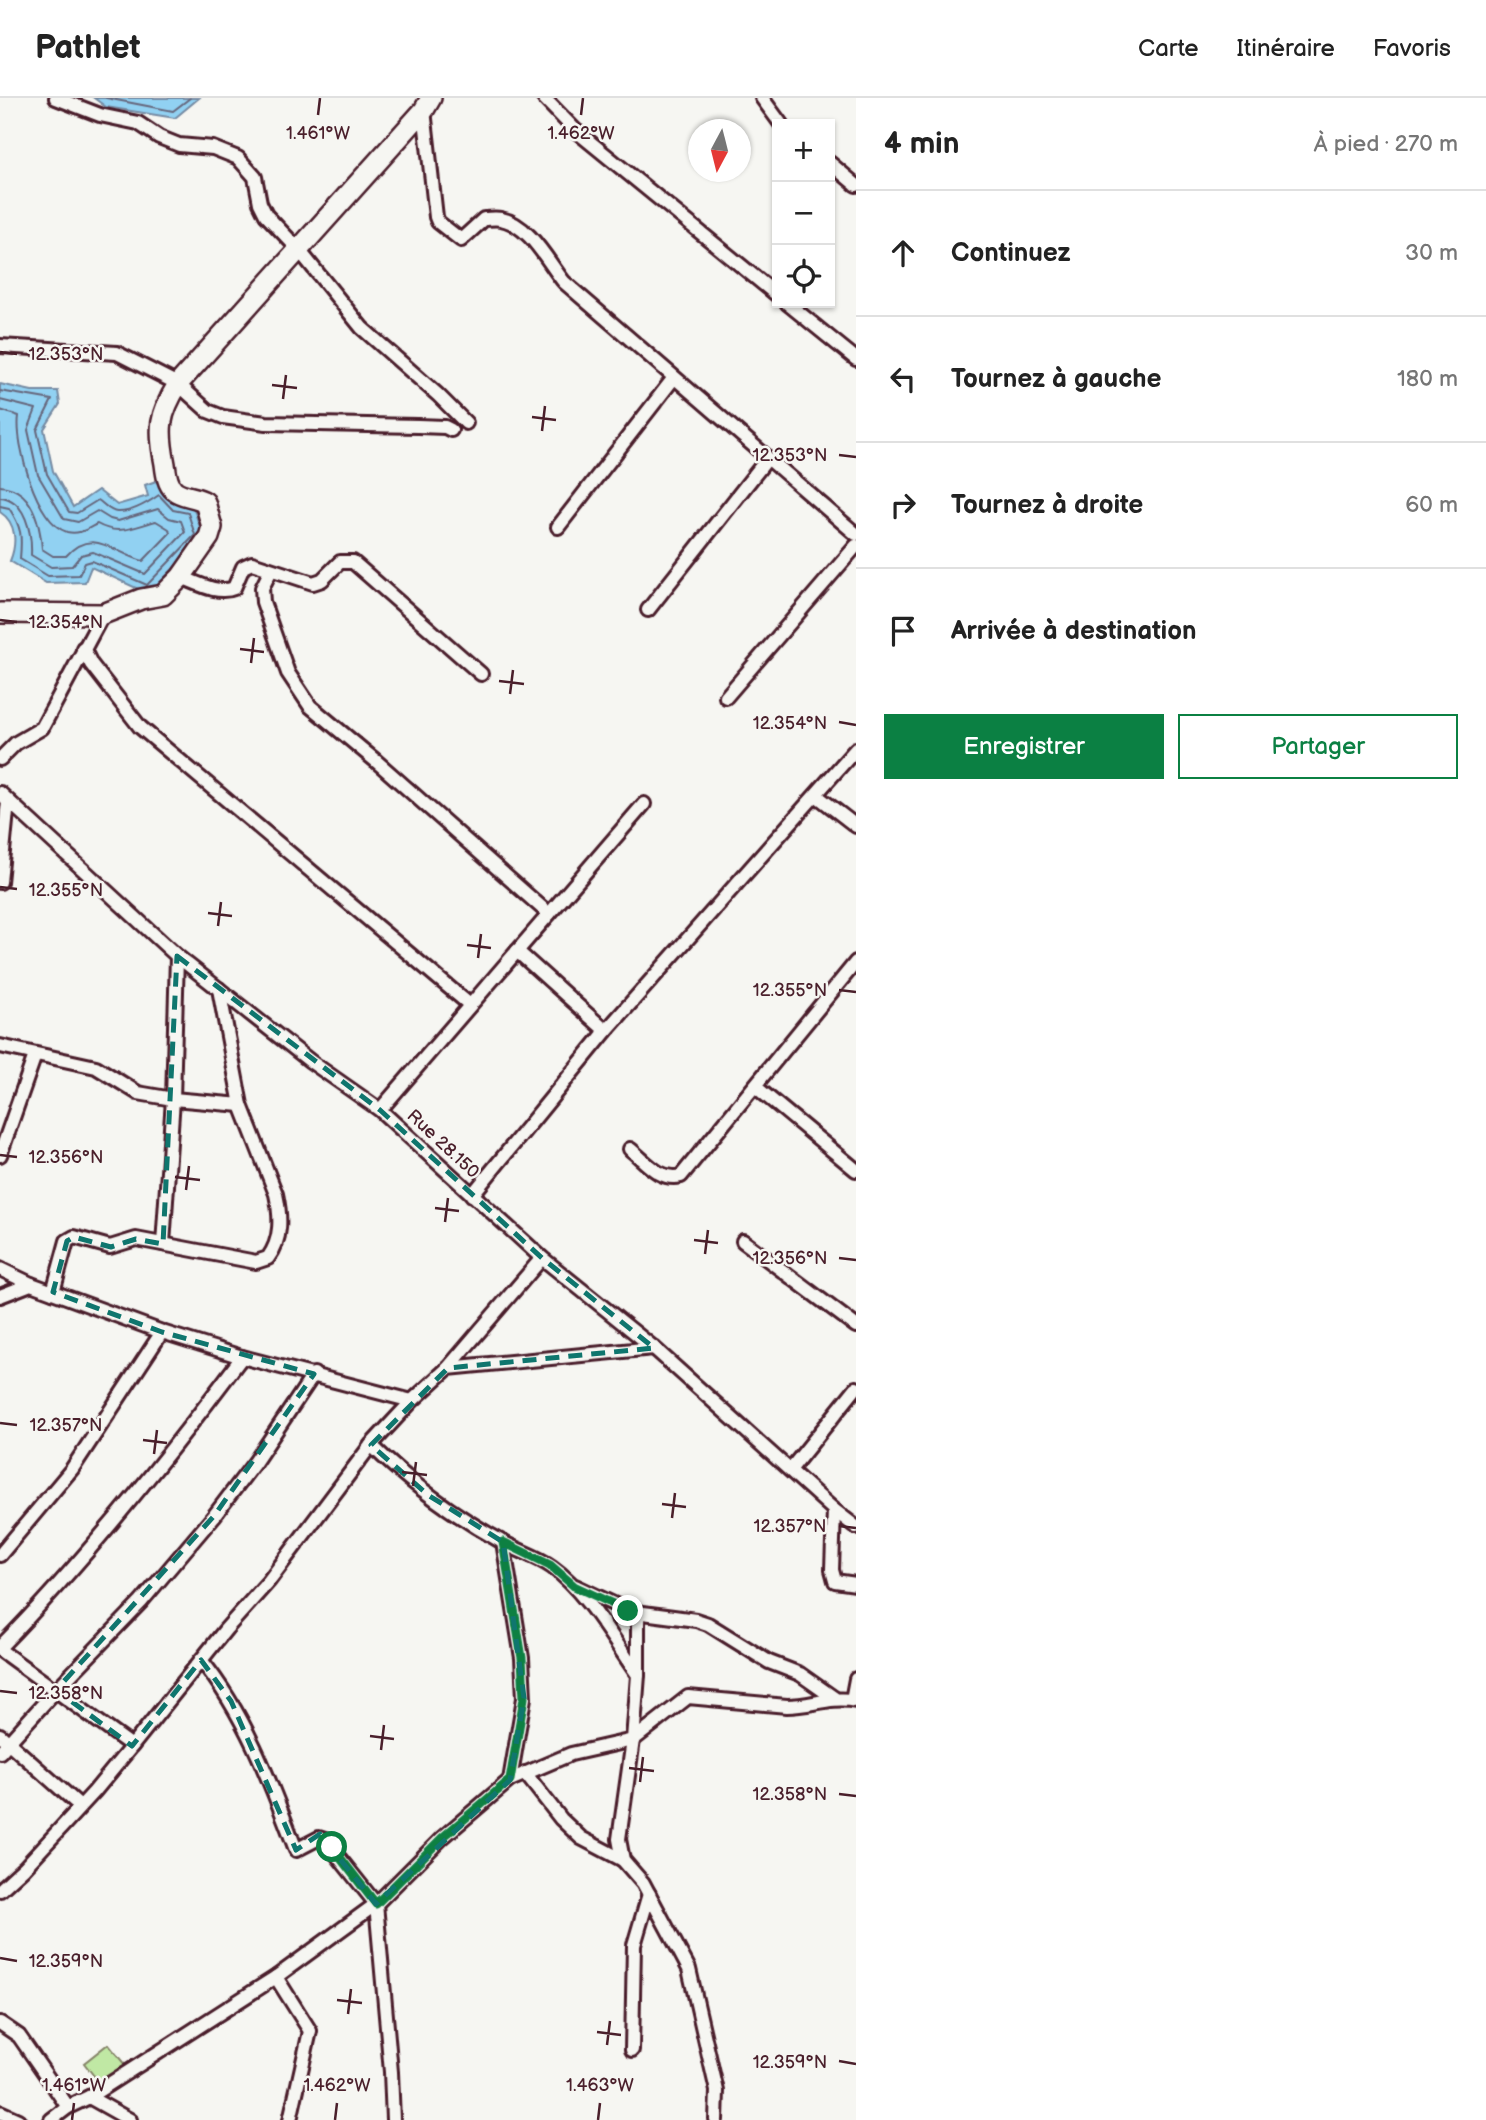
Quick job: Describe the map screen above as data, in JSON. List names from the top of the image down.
{
  "streets": {
    "street": ["Rue 28.150"]
  },
  "north": "bottom",
  "page": {
    "header": "Pathlet",
    "nav": ["Carte", "Itinéraire", "Favoris"],
    "heading": ["4 min", "À pied · 270 m"],
    "map_buttons": ["+", "−"],
    "list": [
      ["Continuez", "30 m"],
      ["Tournez à gauche", "180 m"],
      ["Tournez à droite", "60 m"],
      "Arrivée à destination"
    ],
    "buttons": ["Enregistrer", "Partager"]
  },
  "coordinates": [
    "1.461°W",
    "1.462°W",
    "12.353°N",
    "12.354°N",
    "12.355°N",
    "12.356°N",
    "12.357°N",
    "12.358°N",
    "12.359°N",
    "1.463°W"
  ]
}
